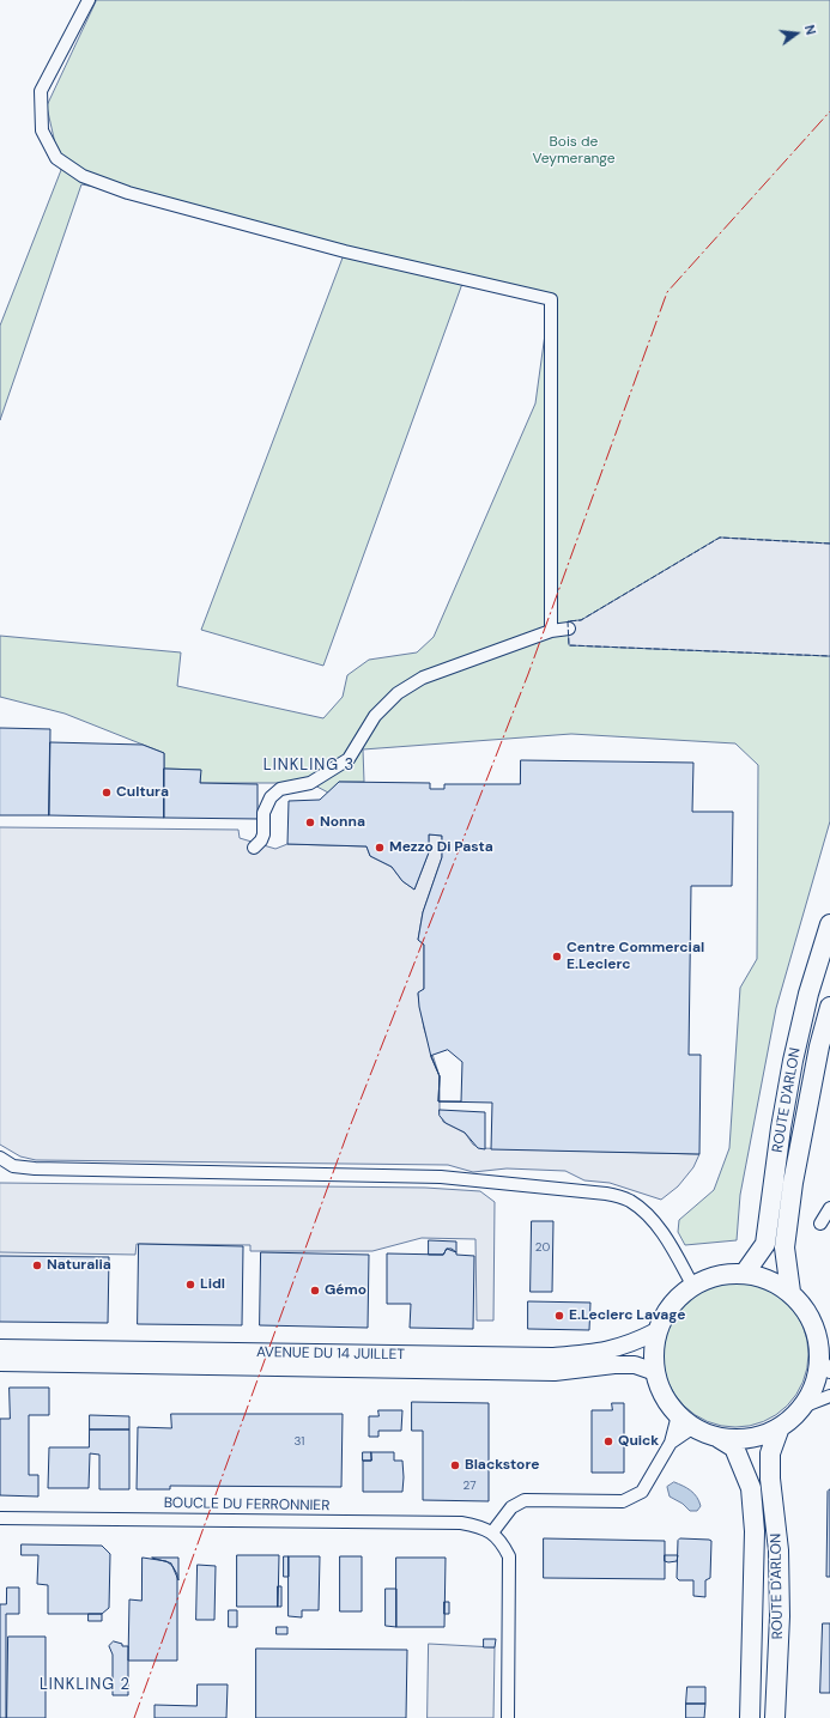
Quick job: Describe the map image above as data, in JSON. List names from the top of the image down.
{
  "streets": {
    "main road": ["ROUTE D'ARLON", "AVENUE DU 14 JUILLET"],
    "street": ["BOUCLE DU FERRONNIER"]
  },
  "crossings": [
    ["ROUTE D'ARLON", "AVENUE DU 14 JUILLET"]
  ],
  "districts": ["LINKLING 3", "LINKLING 2"],
  "parks": ["Bois de Veymerange"],
  "places": [
    "Cultura",
    "Nonna",
    "Mezzo Di Pasta",
    "Centre Commercial E.Leclerc",
    "Naturalia",
    "Lidl",
    "Gémo",
    "E.Leclerc Lavage",
    "Quick",
    "Blackstore"
  ],
  "house_numbers": ["20", "31", "27"],
  "north": "right"
}
